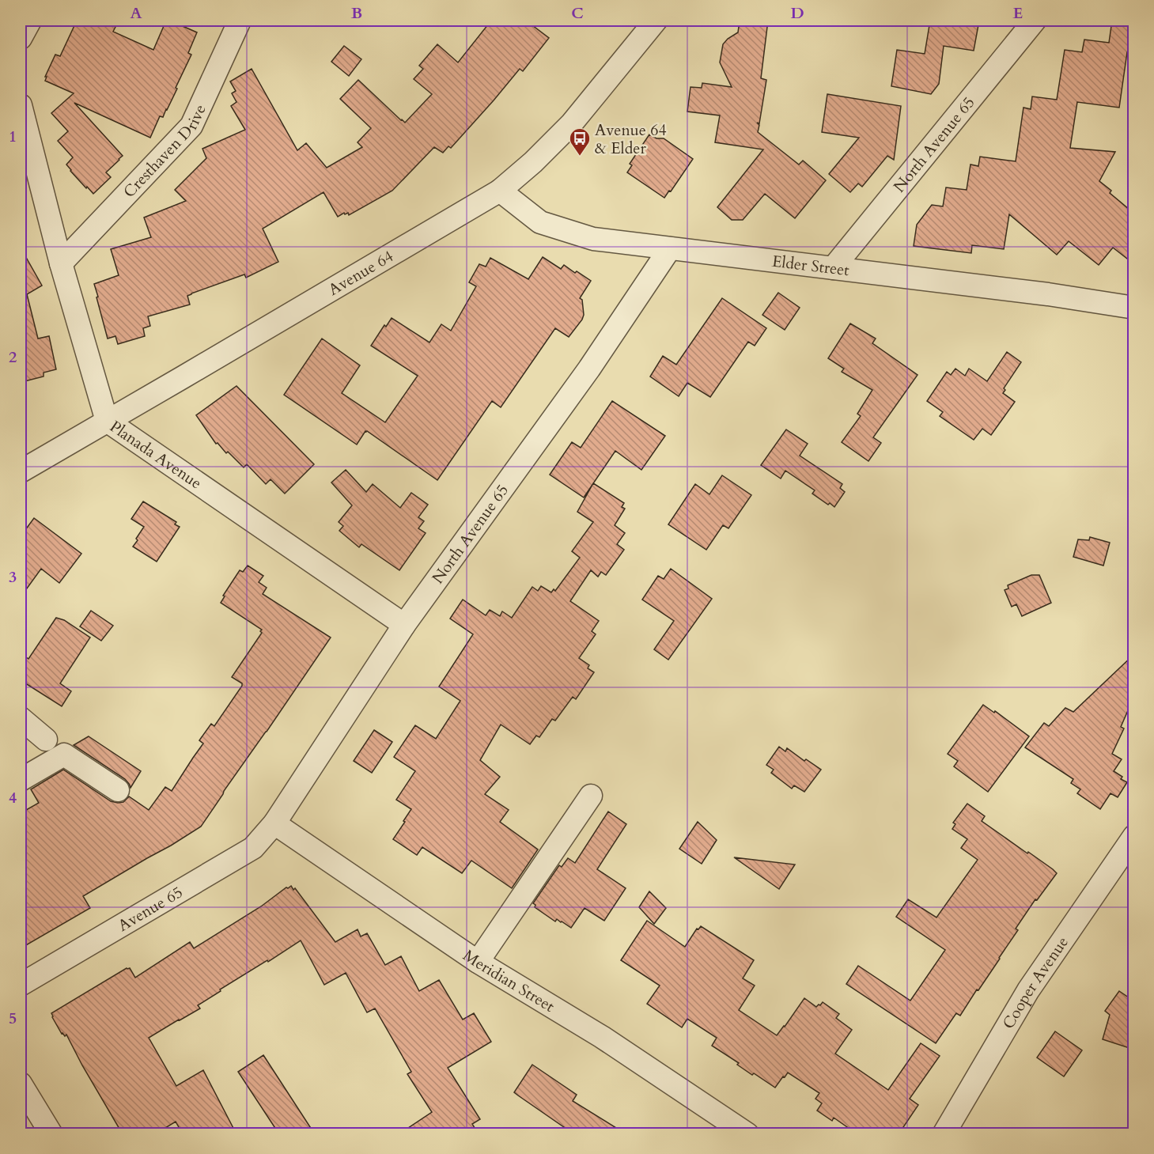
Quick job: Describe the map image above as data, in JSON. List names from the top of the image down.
{
  "streets": {
    "street": [
      "North Avenue 65",
      "Cresthaven Drive",
      "Elder Street",
      "Avenue 64",
      "Planada Avenue",
      "Avenue 65",
      "Meridian Street",
      "Cooper Avenue"
    ]
  },
  "crossings": [
    ["North Avenue 65", "Elder Street"],
    ["North Avenue 65", "Planada Avenue"],
    ["North Avenue 65", "Avenue 65"],
    ["North Avenue 65", "Meridian Street"],
    ["Cresthaven Drive", "Planada Avenue"],
    ["Elder Street", "Avenue 64"],
    ["Avenue 64", "Planada Avenue"],
    ["Avenue 65", "Meridian Street"]
  ],
  "places": {
    "bus stop": ["Avenue 64 & Elder"]
  },
  "grid": {
    "columns": [
      "A",
      "B",
      "C",
      "D",
      "E"
    ],
    "rows": [
      "1",
      "2",
      "3",
      "4",
      "5"
    ]
  }
}
